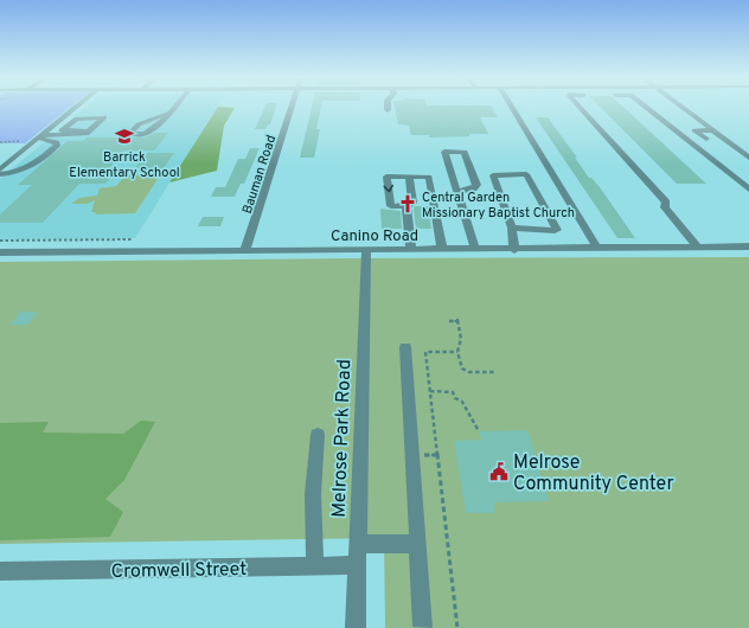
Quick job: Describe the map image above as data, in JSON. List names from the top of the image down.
{
  "streets": {
    "street": [
      "Bauman Road",
      "Canino Road",
      "Melrose Park Road",
      "Cromwell Street"
    ]
  },
  "crossings": [
    ["Bauman Road", "Canino Road"],
    ["Canino Road", "Melrose Park Road"],
    ["Melrose Park Road", "Cromwell Street"]
  ],
  "places": {
    "school or university": ["Barrick Elementary School"],
    "church": ["Central Garden Missionary Baptist Church"],
    "public building": ["Melrose Community Center"]
  }
}
